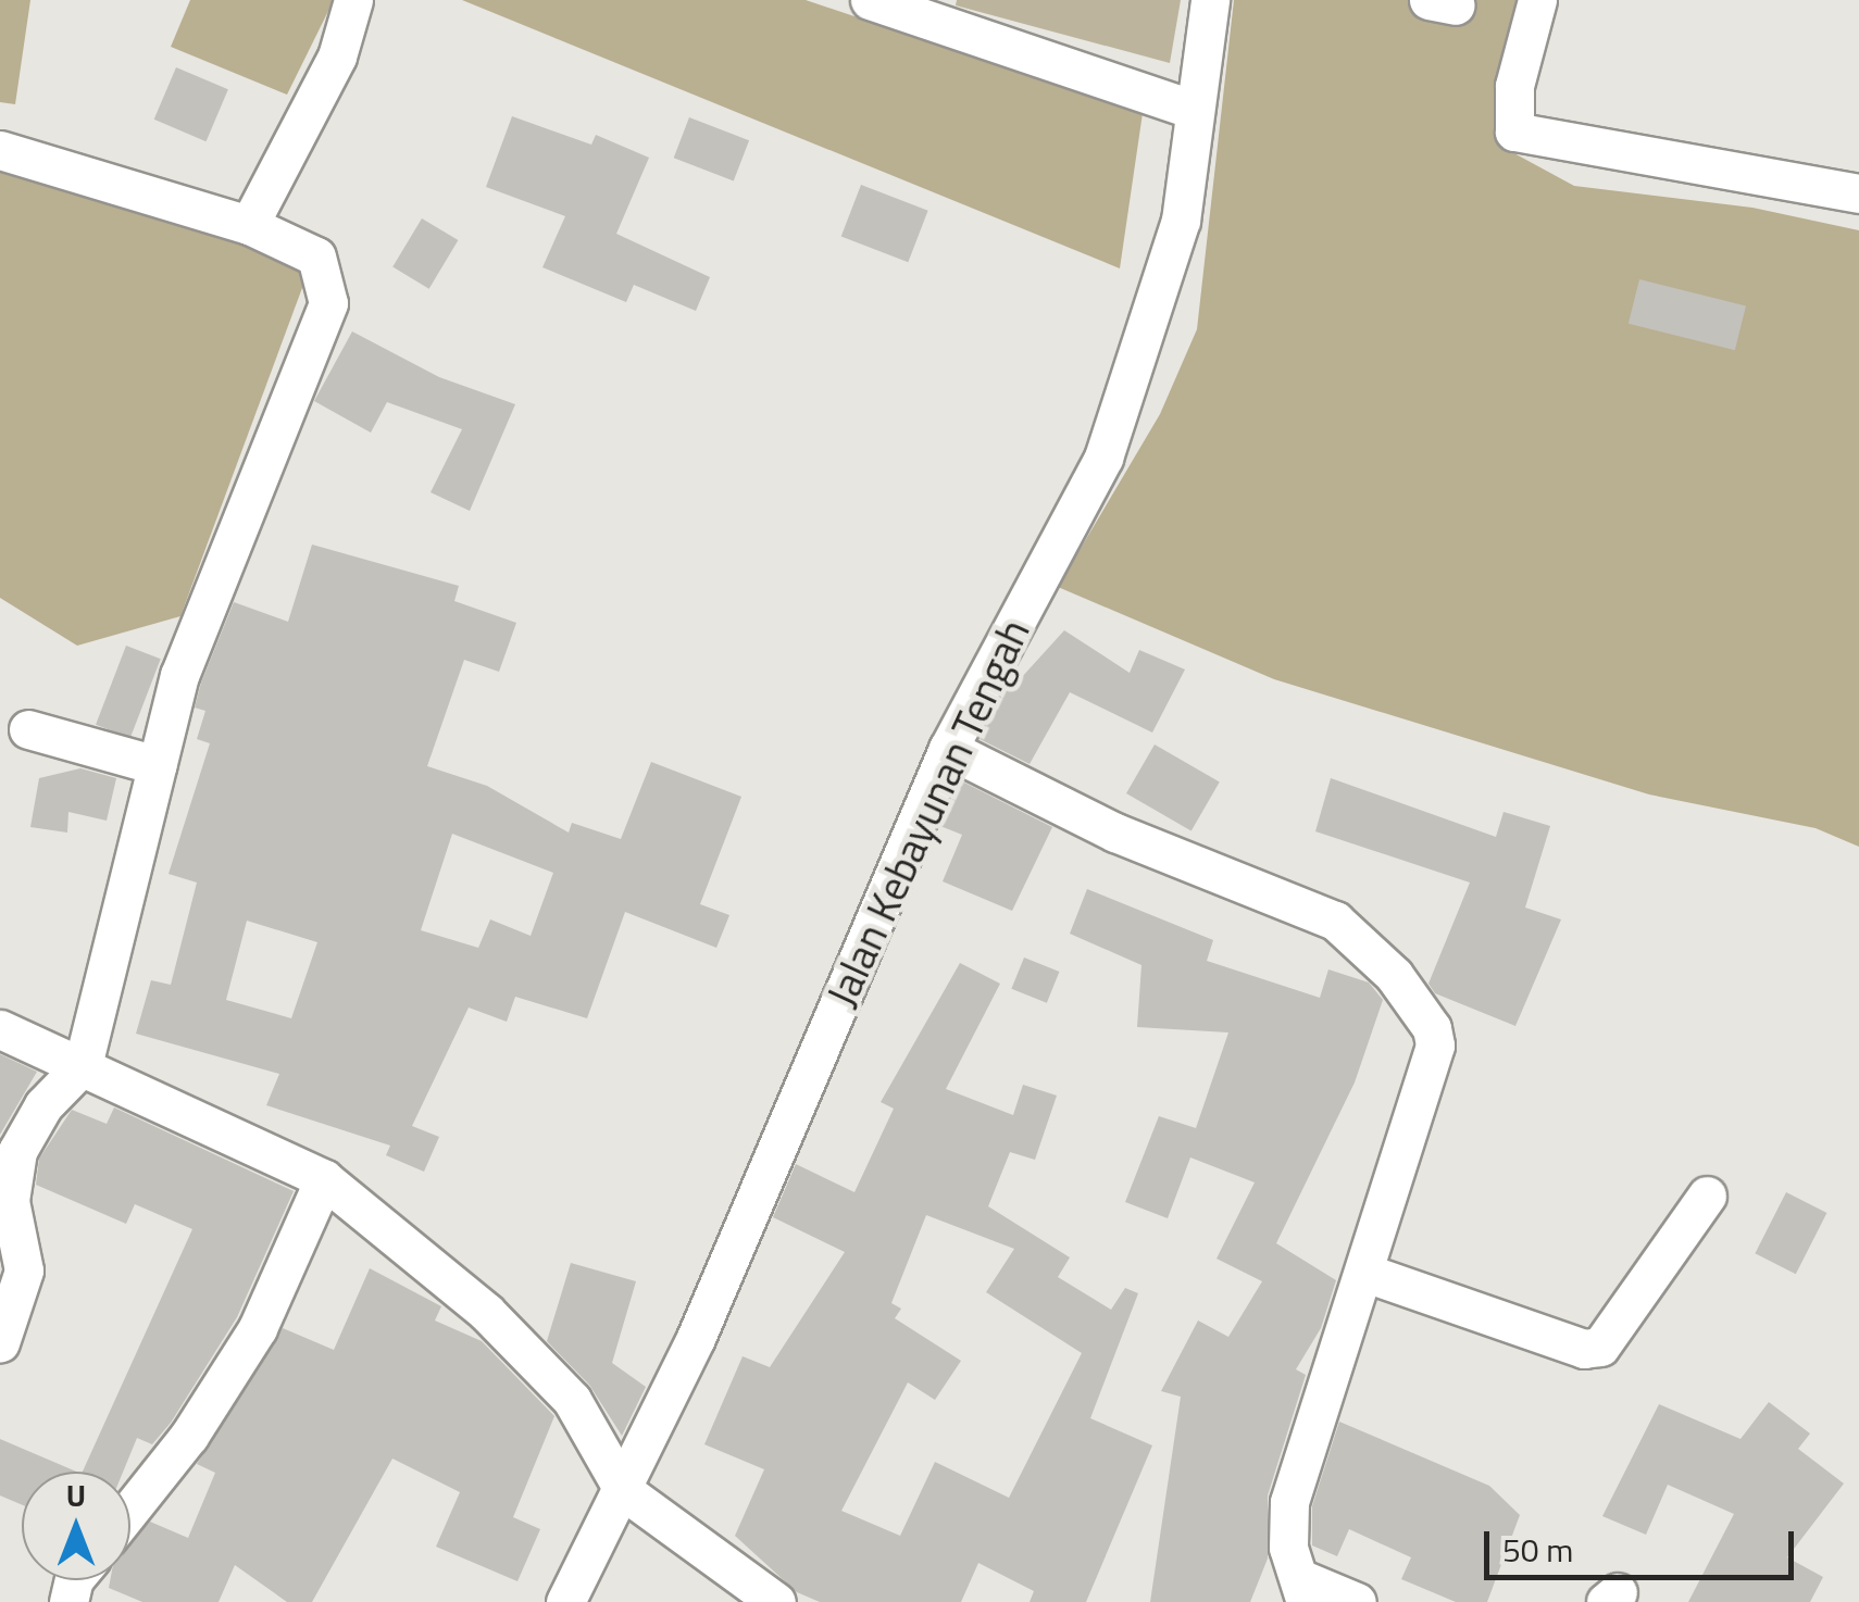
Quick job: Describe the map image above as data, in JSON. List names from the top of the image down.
{
  "streets": {
    "street": ["Jalan Kebayunan Tengah"]
  },
  "scale_bar": "50 m",
  "north": "top"
}
